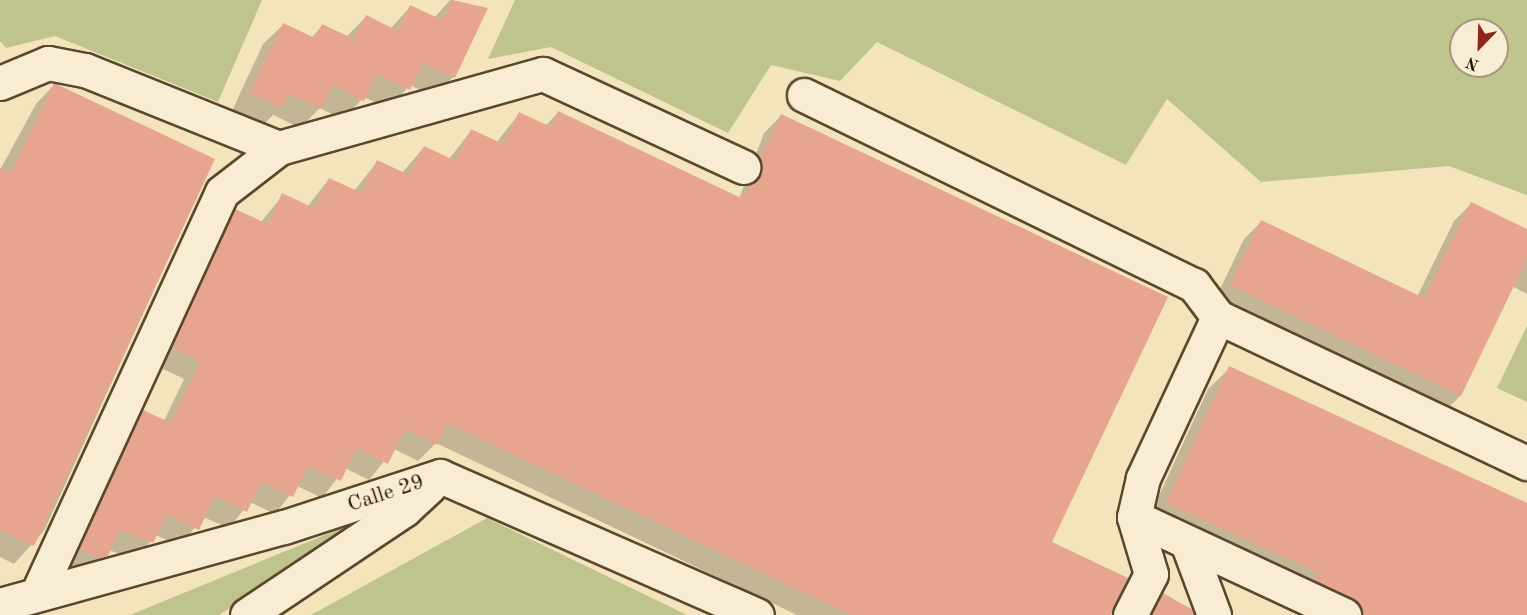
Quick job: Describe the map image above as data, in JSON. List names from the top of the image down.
{
  "streets": {
    "street": ["Calle 29"]
  },
  "north": "bottom left"
}
